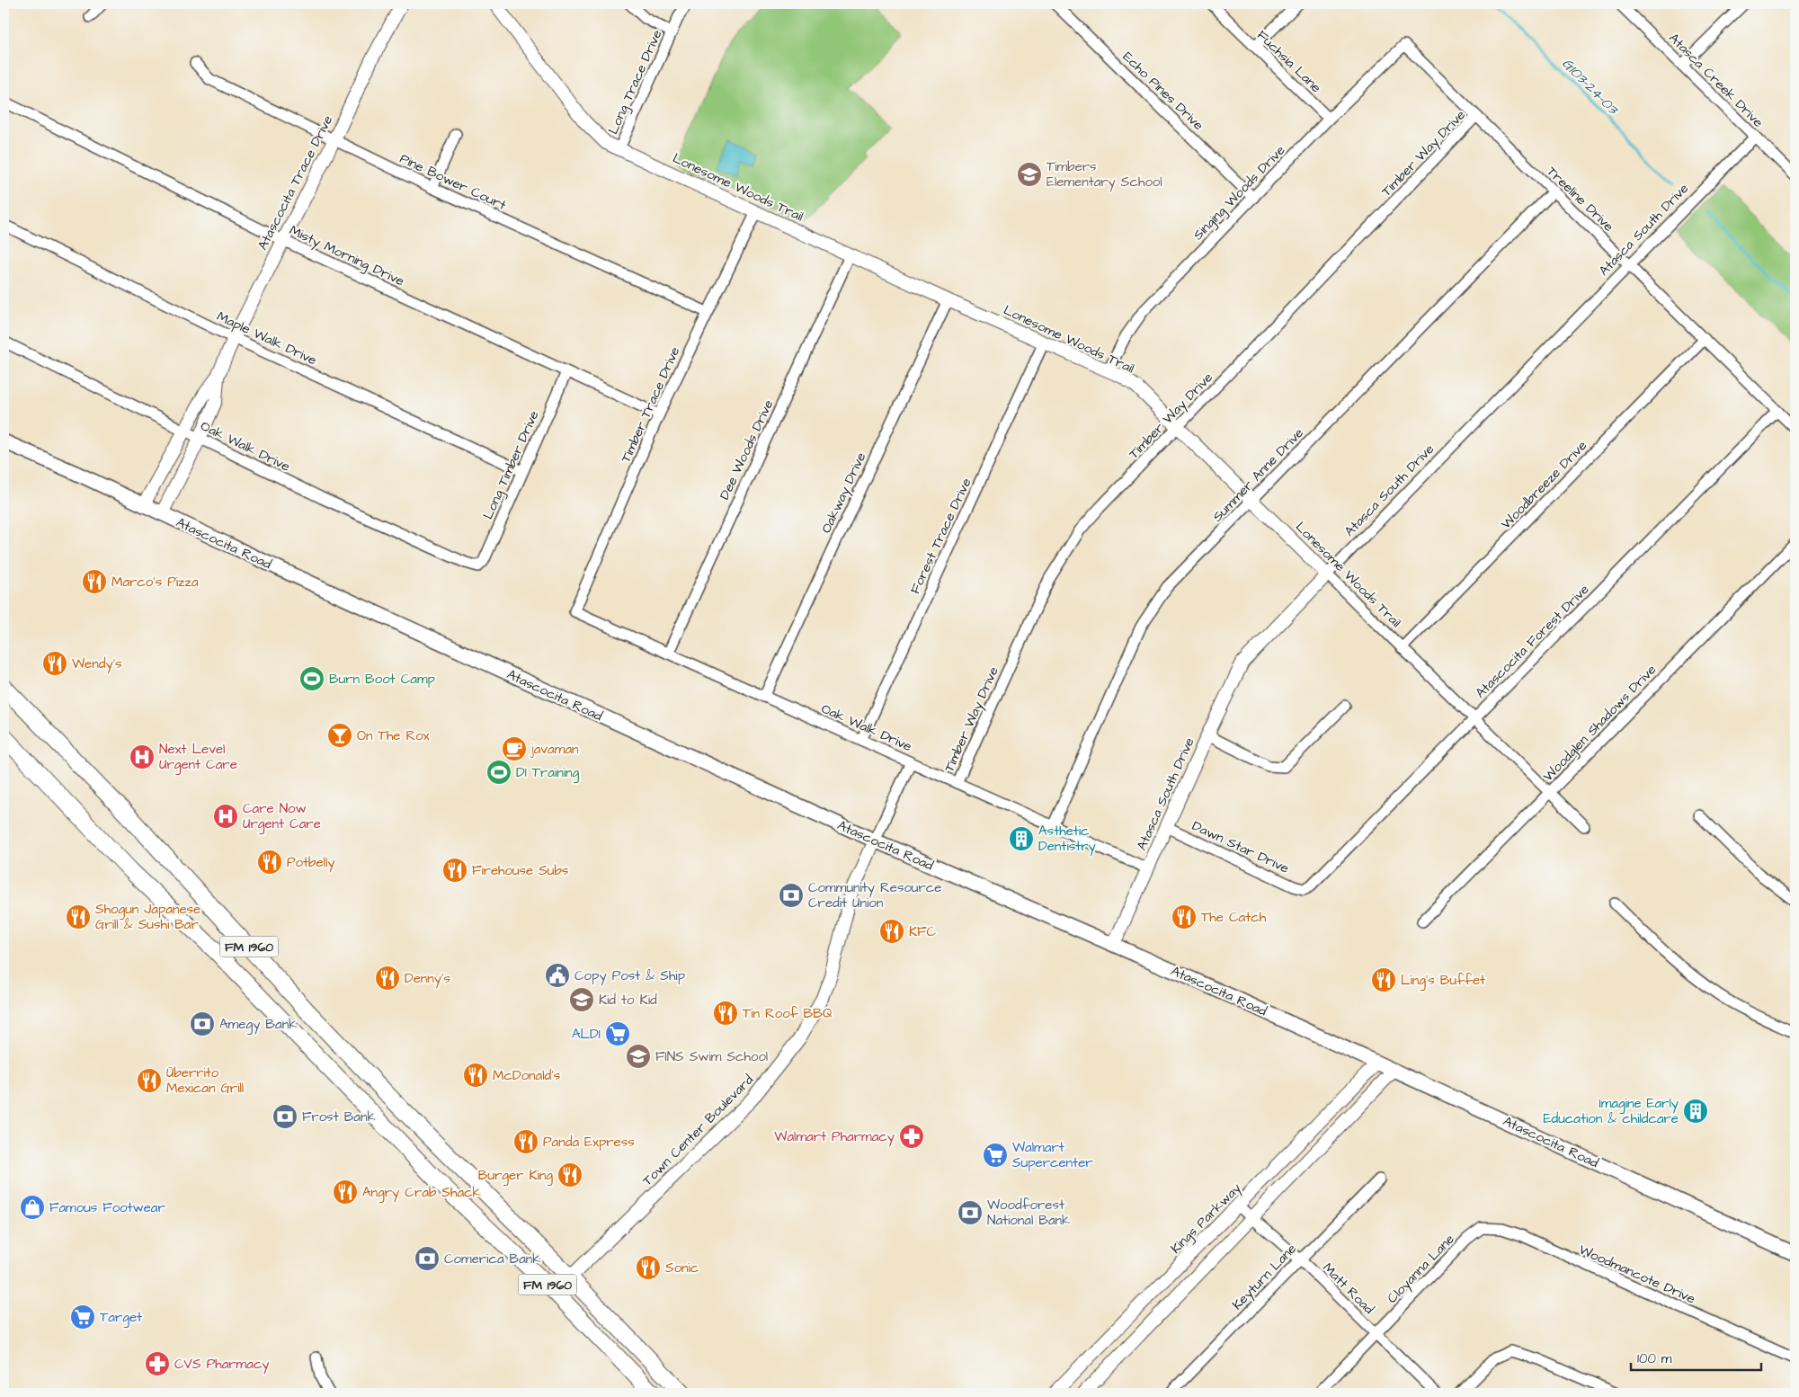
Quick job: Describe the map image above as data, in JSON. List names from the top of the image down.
{
  "streets": {
    "main road": ["Atascocita Road", "FM 1960"],
    "street": [
      "Fuchsia Lane",
      "Atasca Creek Drive",
      "Long Trace Drive",
      "Echo Pines Drive",
      "Timber Way Drive",
      "Pine Bower Court",
      "Atascocita Trace Drive",
      "Lonesome Woods Trail",
      "Singing Woods Drive",
      "Treeline Drive",
      "Atasca South Drive",
      "Misty Morning Drive",
      "Maple Walk Drive",
      "Timber Trace Drive",
      "Oak Walk Drive",
      "Dee Woods Drive",
      "Long Timber Drive",
      "Summer Anne Drive",
      "Woodbreeze Drive",
      "Oakway Drive",
      "Forest Trace Drive",
      "Atascocita Forest Drive",
      "Woodglen Shadows Drive",
      "Dawn Star Drive",
      "Town Center Boulevard",
      "Kings Parkway",
      "Cloyanna Lane",
      "Woodmancote Drive",
      "Keyturn Lane",
      "Matt Road"
    ]
  },
  "crossings": [
    ["Fuchsia Lane", "Singing Woods Drive"],
    ["Atasca Creek Drive", "Atasca South Drive"],
    ["Long Trace Drive", "Lonesome Woods Trail"],
    ["Echo Pines Drive", "Singing Woods Drive"],
    ["Timber Way Drive", "Lonesome Woods Trail"],
    ["Timber Way Drive", "Treeline Drive"],
    ["Timber Way Drive", "Oak Walk Drive"],
    ["Pine Bower Court", "Atascocita Trace Drive"],
    ["Pine Bower Court", "Timber Trace Drive"],
    ["Atascocita Trace Drive", "Misty Morning Drive"],
    ["Atascocita Trace Drive", "Maple Walk Drive"],
    ["Atascocita Trace Drive", "Oak Walk Drive"],
    ["Atascocita Trace Drive", "Atascocita Road"],
    ["Lonesome Woods Trail", "Singing Woods Drive"],
    ["Lonesome Woods Trail", "Atasca South Drive"],
    ["Lonesome Woods Trail", "Timber Trace Drive"],
    ["Lonesome Woods Trail", "Dee Woods Drive"],
    ["Lonesome Woods Trail", "Summer Anne Drive"],
    ["Lonesome Woods Trail", "Woodbreeze Drive"],
    ["Lonesome Woods Trail", "Oakway Drive"],
    ["Lonesome Woods Trail", "Forest Trace Drive"],
    ["Lonesome Woods Trail", "Atascocita Forest Drive"],
    ["Lonesome Woods Trail", "Woodglen Shadows Drive"],
    ["Singing Woods Drive", "Treeline Drive"],
    ["Treeline Drive", "Atasca South Drive"],
    ["Treeline Drive", "Summer Anne Drive"],
    ["Treeline Drive", "Woodbreeze Drive"],
    ["Treeline Drive", "Atascocita Forest Drive"],
    ["Atasca South Drive", "Oak Walk Drive"],
    ["Atasca South Drive", "Atascocita Road"],
    ["Atasca South Drive", "Dawn Star Drive"],
    ["Misty Morning Drive", "Timber Trace Drive"],
    ["Misty Morning Drive", "Long Timber Drive"],
    ["Maple Walk Drive", "Long Timber Drive"],
    ["Timber Trace Drive", "Oak Walk Drive"],
    ["Oak Walk Drive", "Dee Woods Drive"],
    ["Oak Walk Drive", "Long Timber Drive"],
    ["Oak Walk Drive", "Summer Anne Drive"],
    ["Oak Walk Drive", "Oakway Drive"],
    ["Oak Walk Drive", "Forest Trace Drive"],
    ["Oak Walk Drive", "Town Center Boulevard"],
    ["Atascocita Road", "Town Center Boulevard"],
    ["Atascocita Road", "Kings Parkway"],
    ["Atascocita Forest Drive", "Dawn Star Drive"],
    ["FM 1960", "Town Center Boulevard"],
    ["Kings Parkway", "Matt Road"],
    ["Cloyanna Lane", "Woodmancote Drive"],
    ["Cloyanna Lane", "Matt Road"],
    ["Keyturn Lane", "Matt Road"]
  ],
  "water": ["G103-24-03"],
  "places": {
    "school or university": ["Timbers Elementary School", "Kid to Kid", "FINS Swim School"],
    "restaurant": [
      "Marco's Pizza",
      "Wendy's",
      "Potbelly",
      "Firehouse Subs",
      "Shogun Japanese Grill & Sushi Bar",
      "The Catch",
      "KFC",
      "Denny's",
      "Ling's Buffet",
      "Tin Roof BBQ",
      "McDonald's",
      "Überrito Mexican Grill",
      "Panda Express",
      "Burger King",
      "Angry Crab Shack",
      "Sonic"
    ],
    "sports": ["Burn Boot Camp", "D1 Training"],
    "bar": ["On The Rox"],
    "cafe": ["javaman"],
    "hospital": ["Next Level Urgent Care", "Care Now Urgent Care"],
    "building": ["Asthetic Dentistry", "Imagine Early Education & childcare"],
    "bank": [
      "Community Resource Credit Union",
      "Amegy Bank",
      "Frost Bank",
      "Woodforest National Bank",
      "Comerica Bank"
    ],
    "public building": ["Copy Post & Ship"],
    "supermarket": ["ALDI", "Walmart Supercenter", "Target"],
    "pharmacy": ["Walmart Pharmacy", "CVS Pharmacy"],
    "shop": ["Famous Footwear"]
  },
  "scale_bar": "100 m"
}
